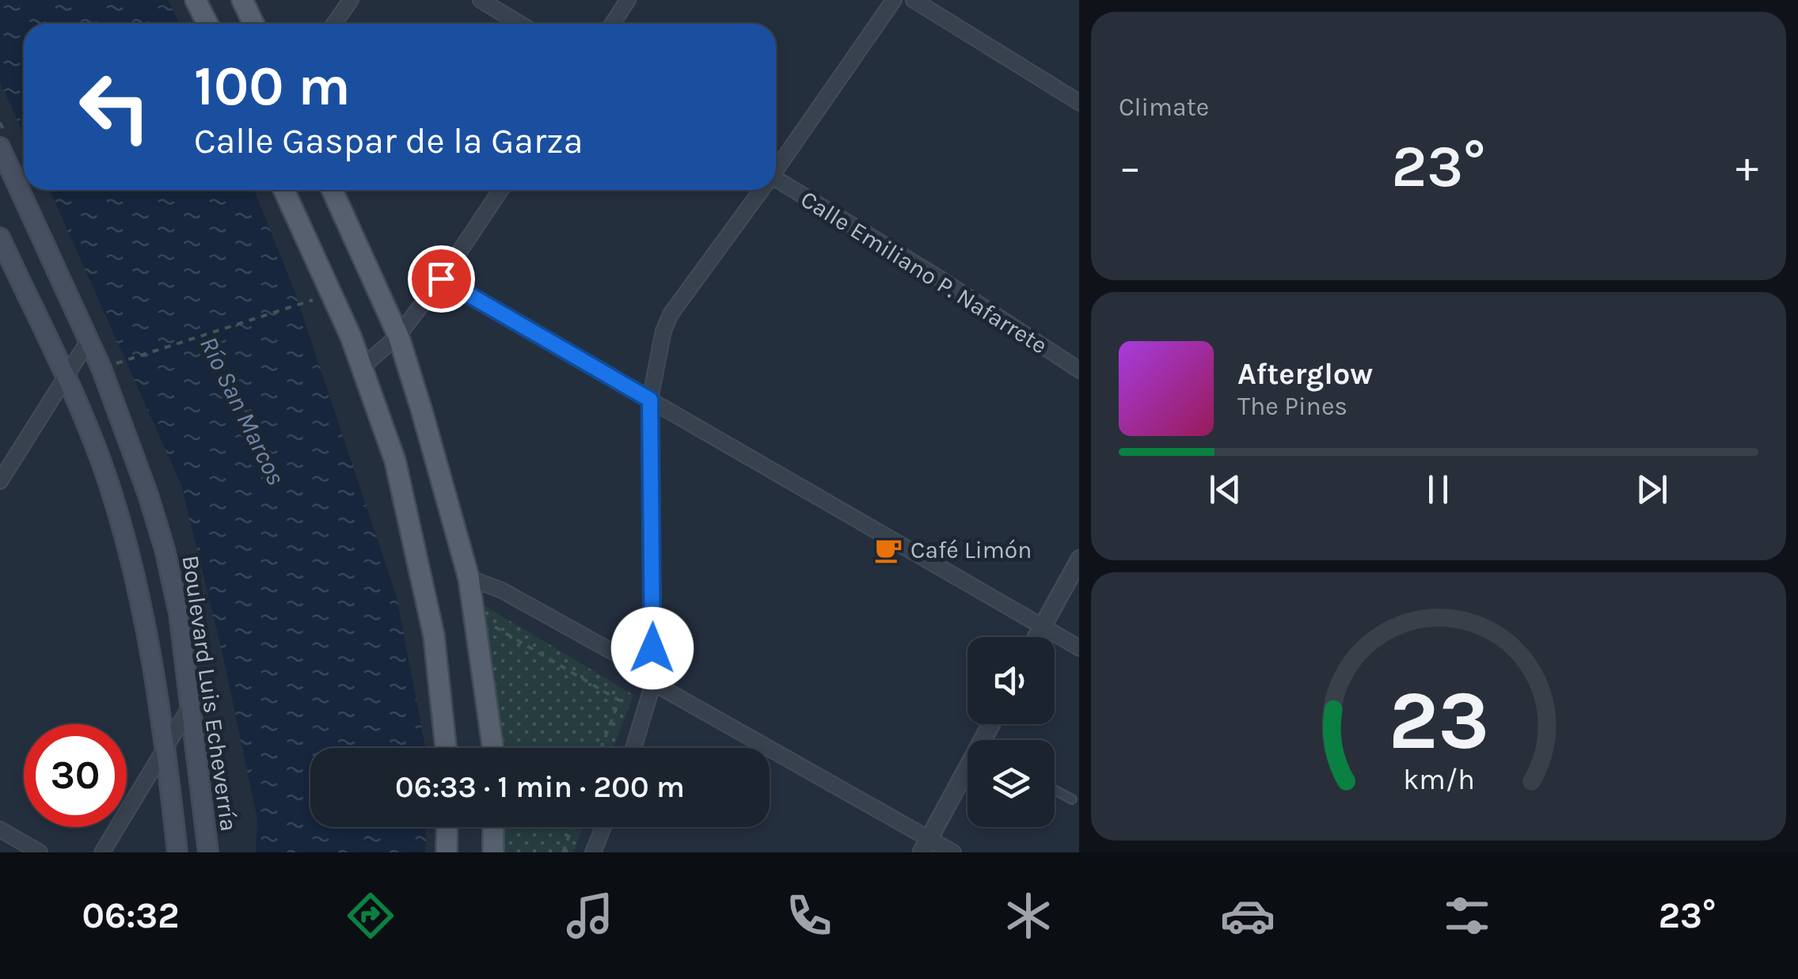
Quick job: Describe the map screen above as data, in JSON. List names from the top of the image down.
{
  "streets": {
    "main road": ["Boulevard Luis Echeverría"],
    "street": ["Calle Emiliano P. Nafarrete"]
  },
  "water": ["Río San Marcos"],
  "places": {
    "cafe": ["Café Limón"]
  },
  "page": {
    "tile": "Climate",
    "turn": ["100 m", "Calle Gaspar de la Garza"],
    "heat": ["−", "23°", "+"],
    "song": ["Afterglow", "The Pines"],
    "limit": "30",
    "trip": "06:33 · 1 min · 200 m",
    "tabs": ["06:32", "23°"],
    "gauge": ["23", "km/h"]
  }
}
